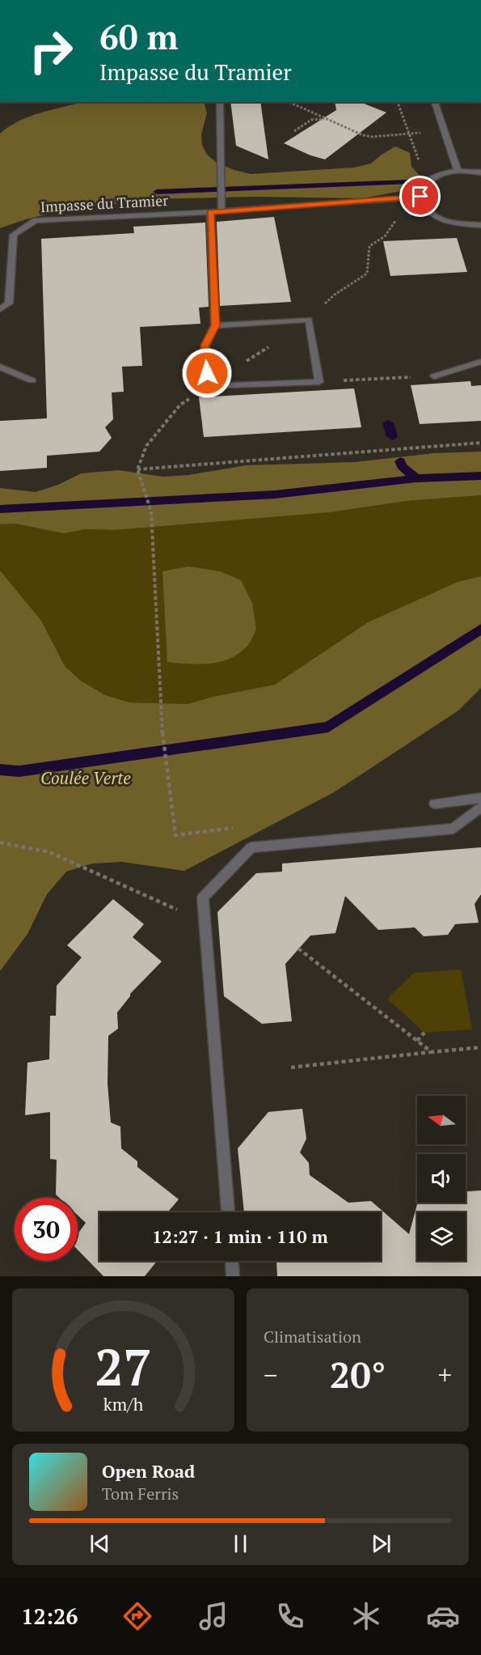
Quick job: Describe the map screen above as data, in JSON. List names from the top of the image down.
{
  "streets": {
    "street": ["Impasse du Tramier"]
  },
  "parks": ["Coulée Verte"],
  "north": "left",
  "page": {
    "turn": ["60 m", "Impasse du Tramier"],
    "limit": "30",
    "trip": "12:27 · 1 min · 110 m",
    "tile": "Climatisation",
    "heat": ["−", "20°", "+"],
    "song": ["Open Road", "Tom Ferris"],
    "tabs": "12:26",
    "gauge": ["27", "km/h"]
  }
}
